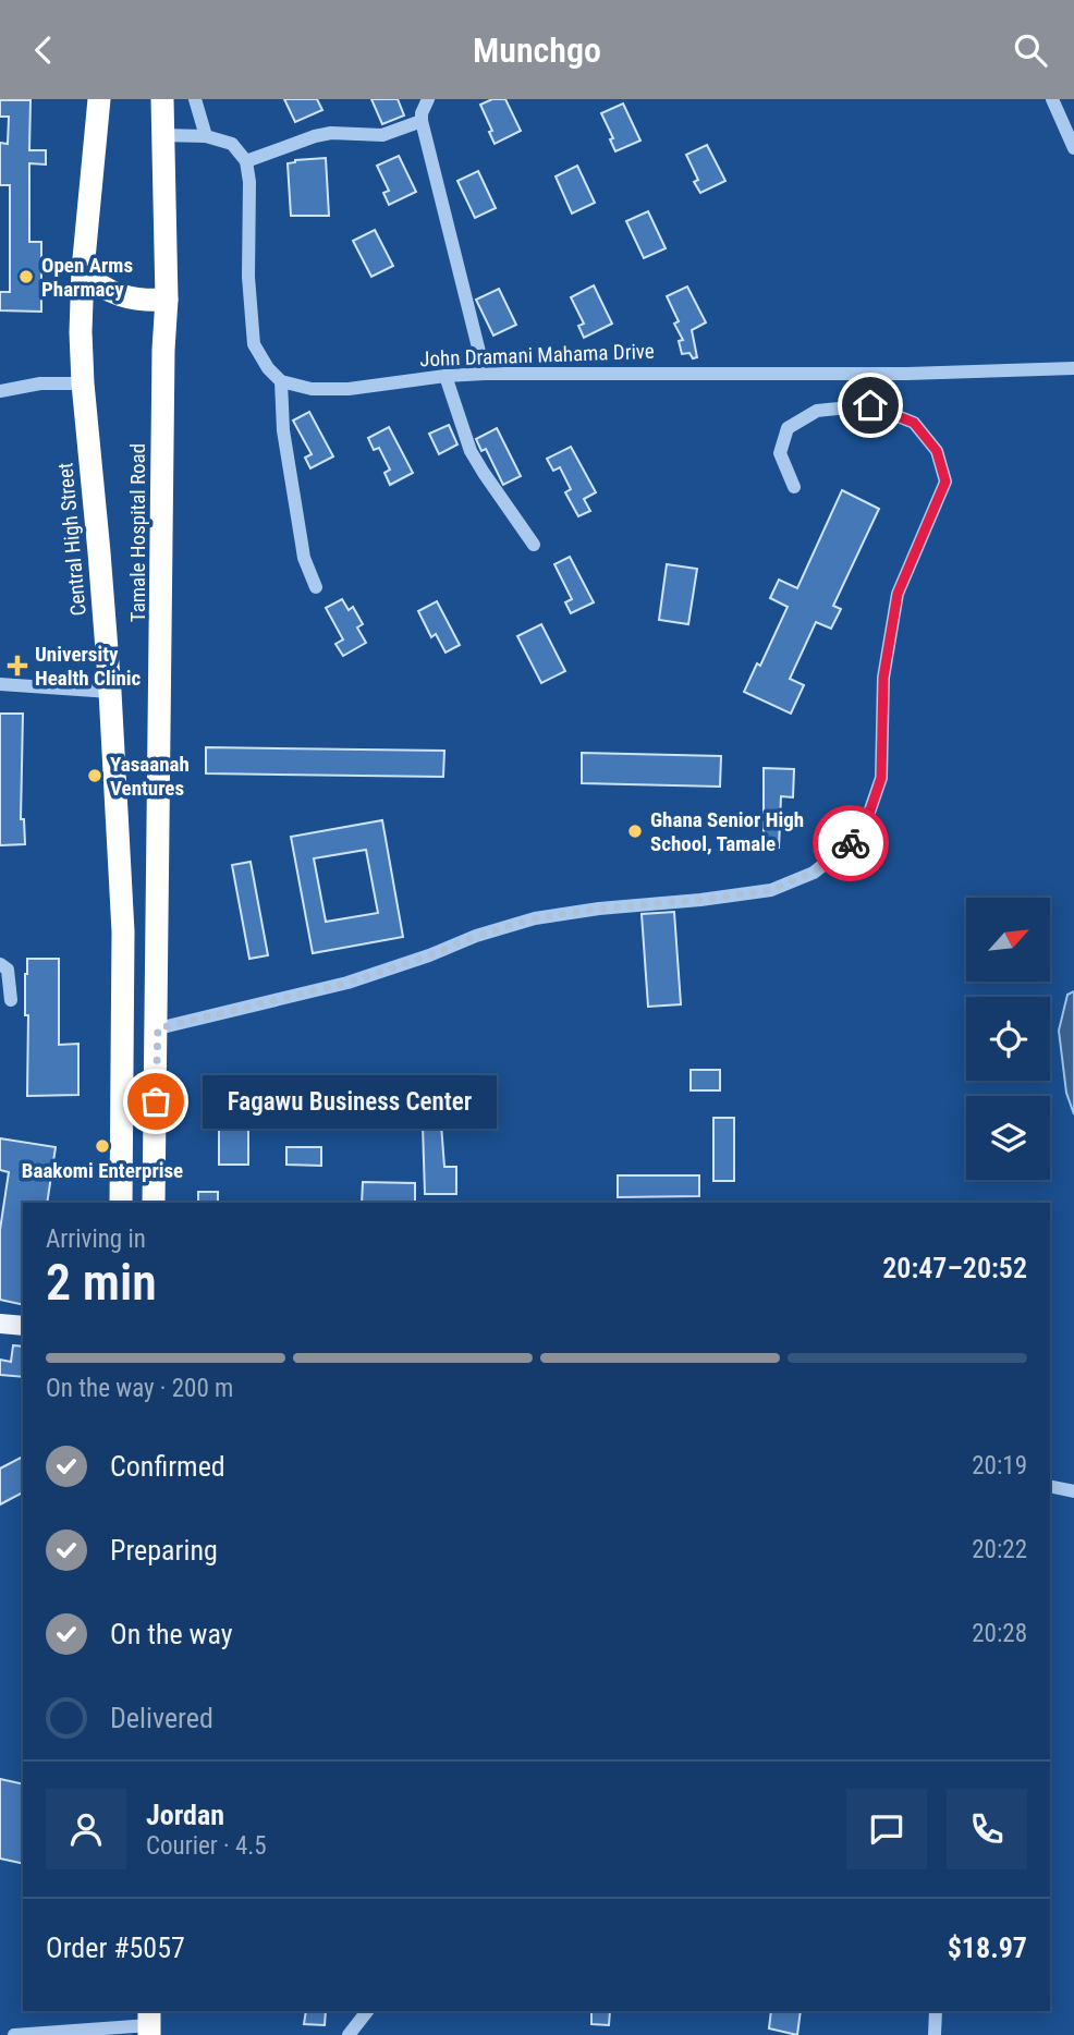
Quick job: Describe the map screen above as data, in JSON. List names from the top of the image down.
{
  "streets": {
    "highway": ["Tamale Hospital Road", "Central High Street"],
    "street": ["John Dramani Mahama Drive"]
  },
  "places": {
    "other": [
      "Open Arms Pharmacy",
      "Yasaanah Ventures",
      "Ghana Senior High School, Tamale",
      "Fagawu Business Center",
      "Baakomi Enterprise"
    ],
    "health": ["University Health Clinic"]
  },
  "north": "top right",
  "page": {
    "header": "Munchgo",
    "bubble": "Fagawu Business Center",
    "heading": ["2 min", "Arriving in", "20:47–20:52"],
    "panel": [
      "Jordan",
      "Courier · 4.5",
      "Order #5057",
      "$18.97"
    ],
    "bar": "On the way · 200 m",
    "list": [
      ["Confirmed", "20:19"],
      ["Preparing", "20:22"],
      ["On the way", "20:28"],
      "Delivered"
    ]
  }
}
